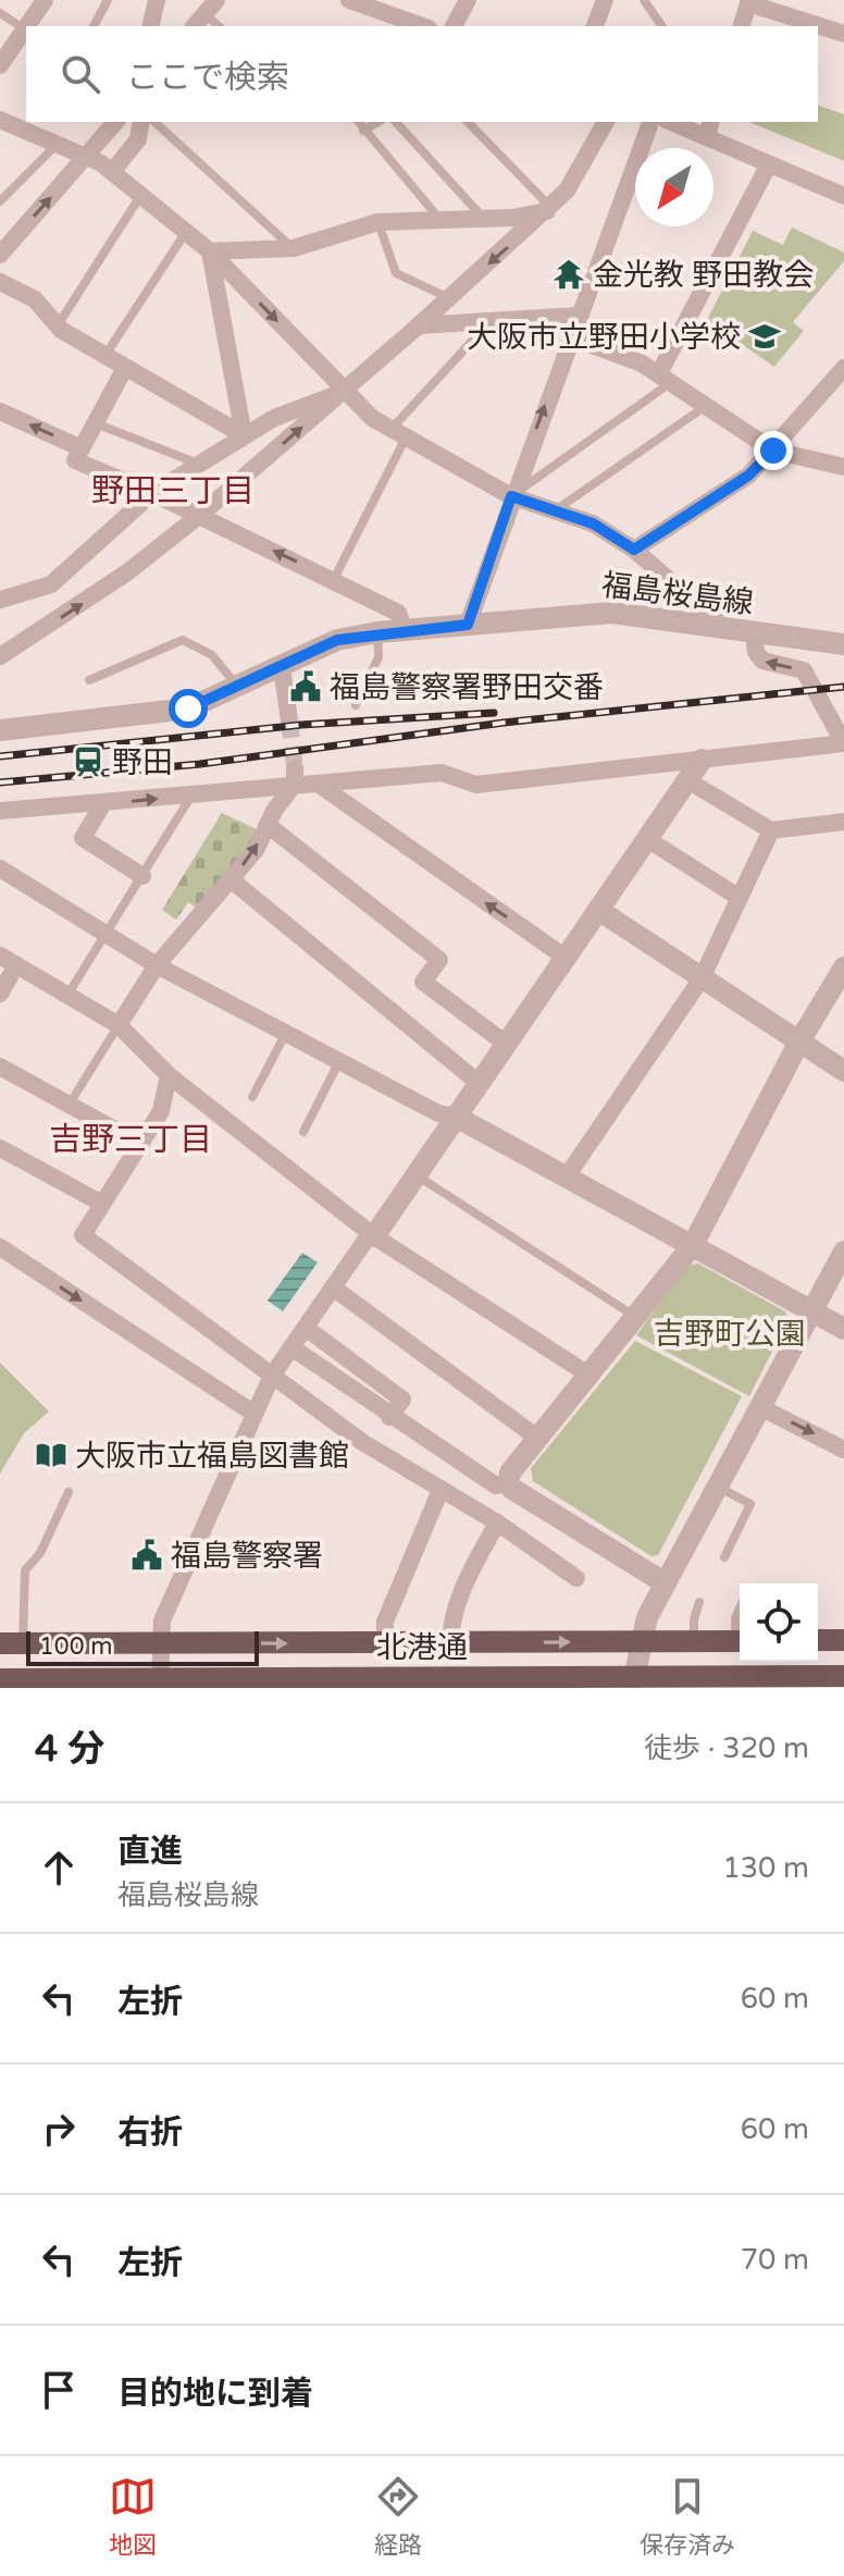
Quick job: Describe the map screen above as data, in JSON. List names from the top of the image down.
{
  "streets": {
    "main road": ["北港通"],
    "street": ["福島桜島線"]
  },
  "districts": ["野田三丁目", "吉野三丁目"],
  "parks": ["吉野町公園"],
  "places": {
    "temple": ["金光教 野田教会"],
    "school or university": ["大阪市立野田小学校"],
    "public building": ["福島警察署野田交番", "福島警察署"],
    "station": ["野田"],
    "library": ["大阪市立福島図書館"]
  },
  "scale_bar": "100 m",
  "north": "bottom left",
  "page": {
    "search": "ここで検索",
    "scale": "100 m",
    "heading": ["4 分", "徒歩 · 320 m"],
    "list": [
      ["直進", "福島桜島線", "130 m"],
      ["左折", "60 m"],
      ["右折", "60 m"],
      ["左折", "70 m"],
      "目的地に到着"
    ],
    "nav": ["地図", "経路", "保存済み"]
  }
}
